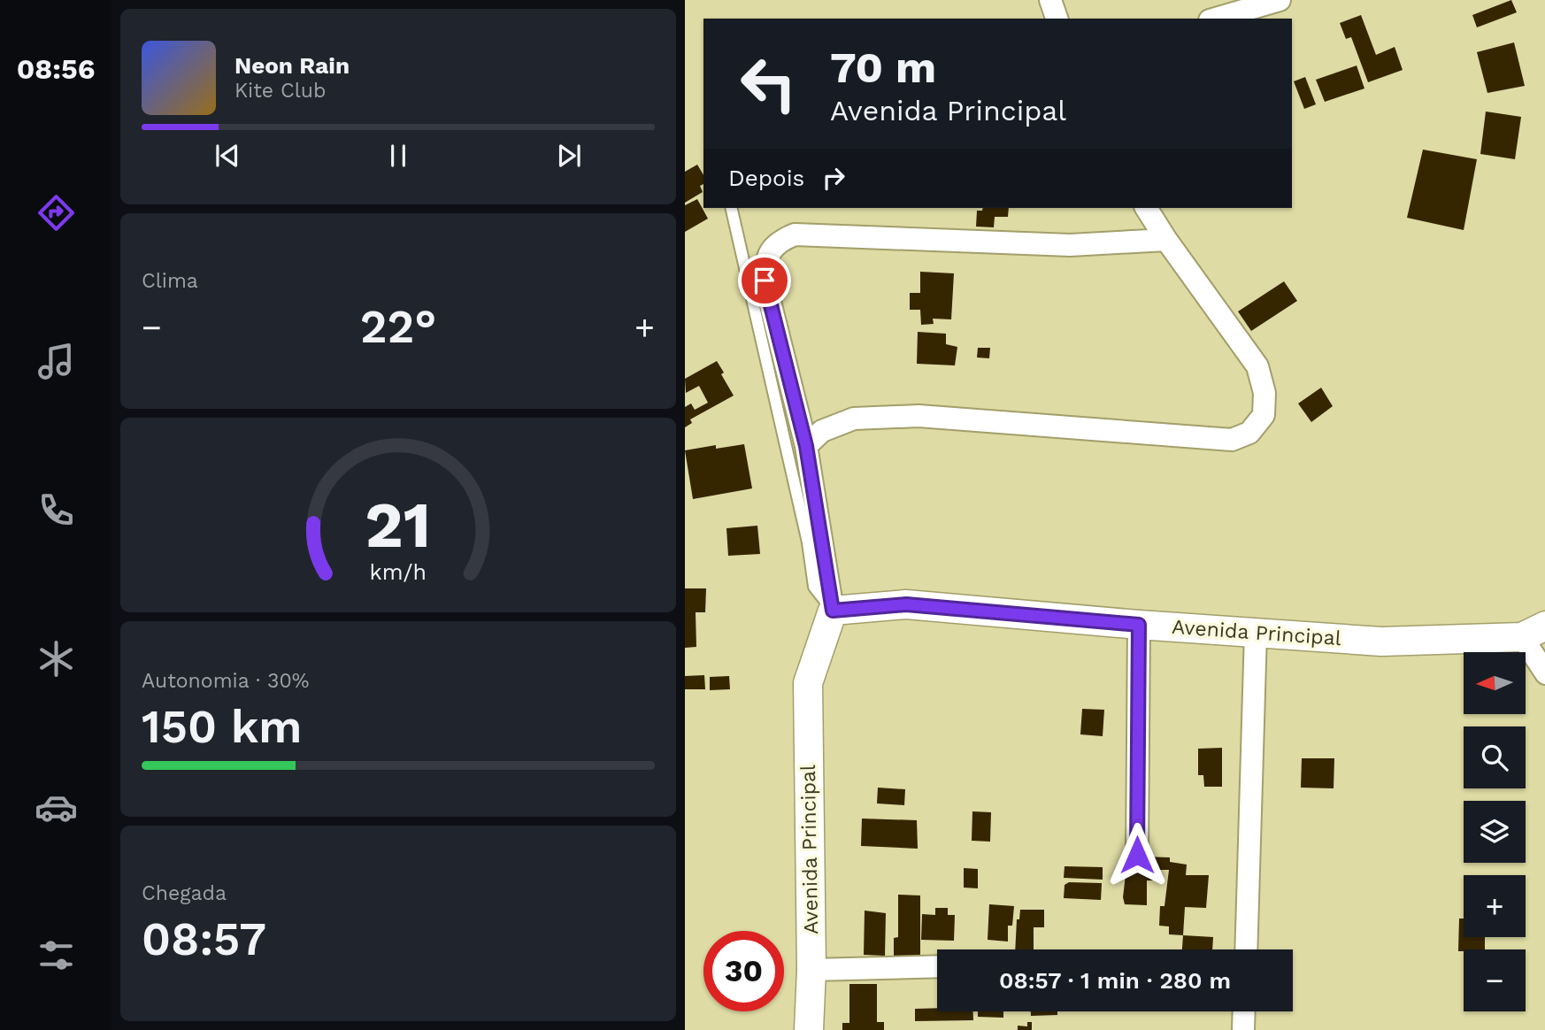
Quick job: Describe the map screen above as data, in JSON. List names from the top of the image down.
{
  "streets": {
    "street": ["Avenida Principal"]
  },
  "north": "left",
  "page": {
    "tabs": "08:56",
    "turn": ["70 m", "Avenida Principal"],
    "song": ["Neon Rain", "Kite Club"],
    "then": "Depois",
    "tile": [
      "Clima",
      ["Autonomia · 30%", "150 km"],
      ["Chegada", "08:57"]
    ],
    "heat": ["−", "22°", "+"],
    "map_buttons": ["+", "−"],
    "limit": "30",
    "trip": "08:57 · 1 min · 280 m",
    "gauge": ["21", "km/h"]
  }
}
